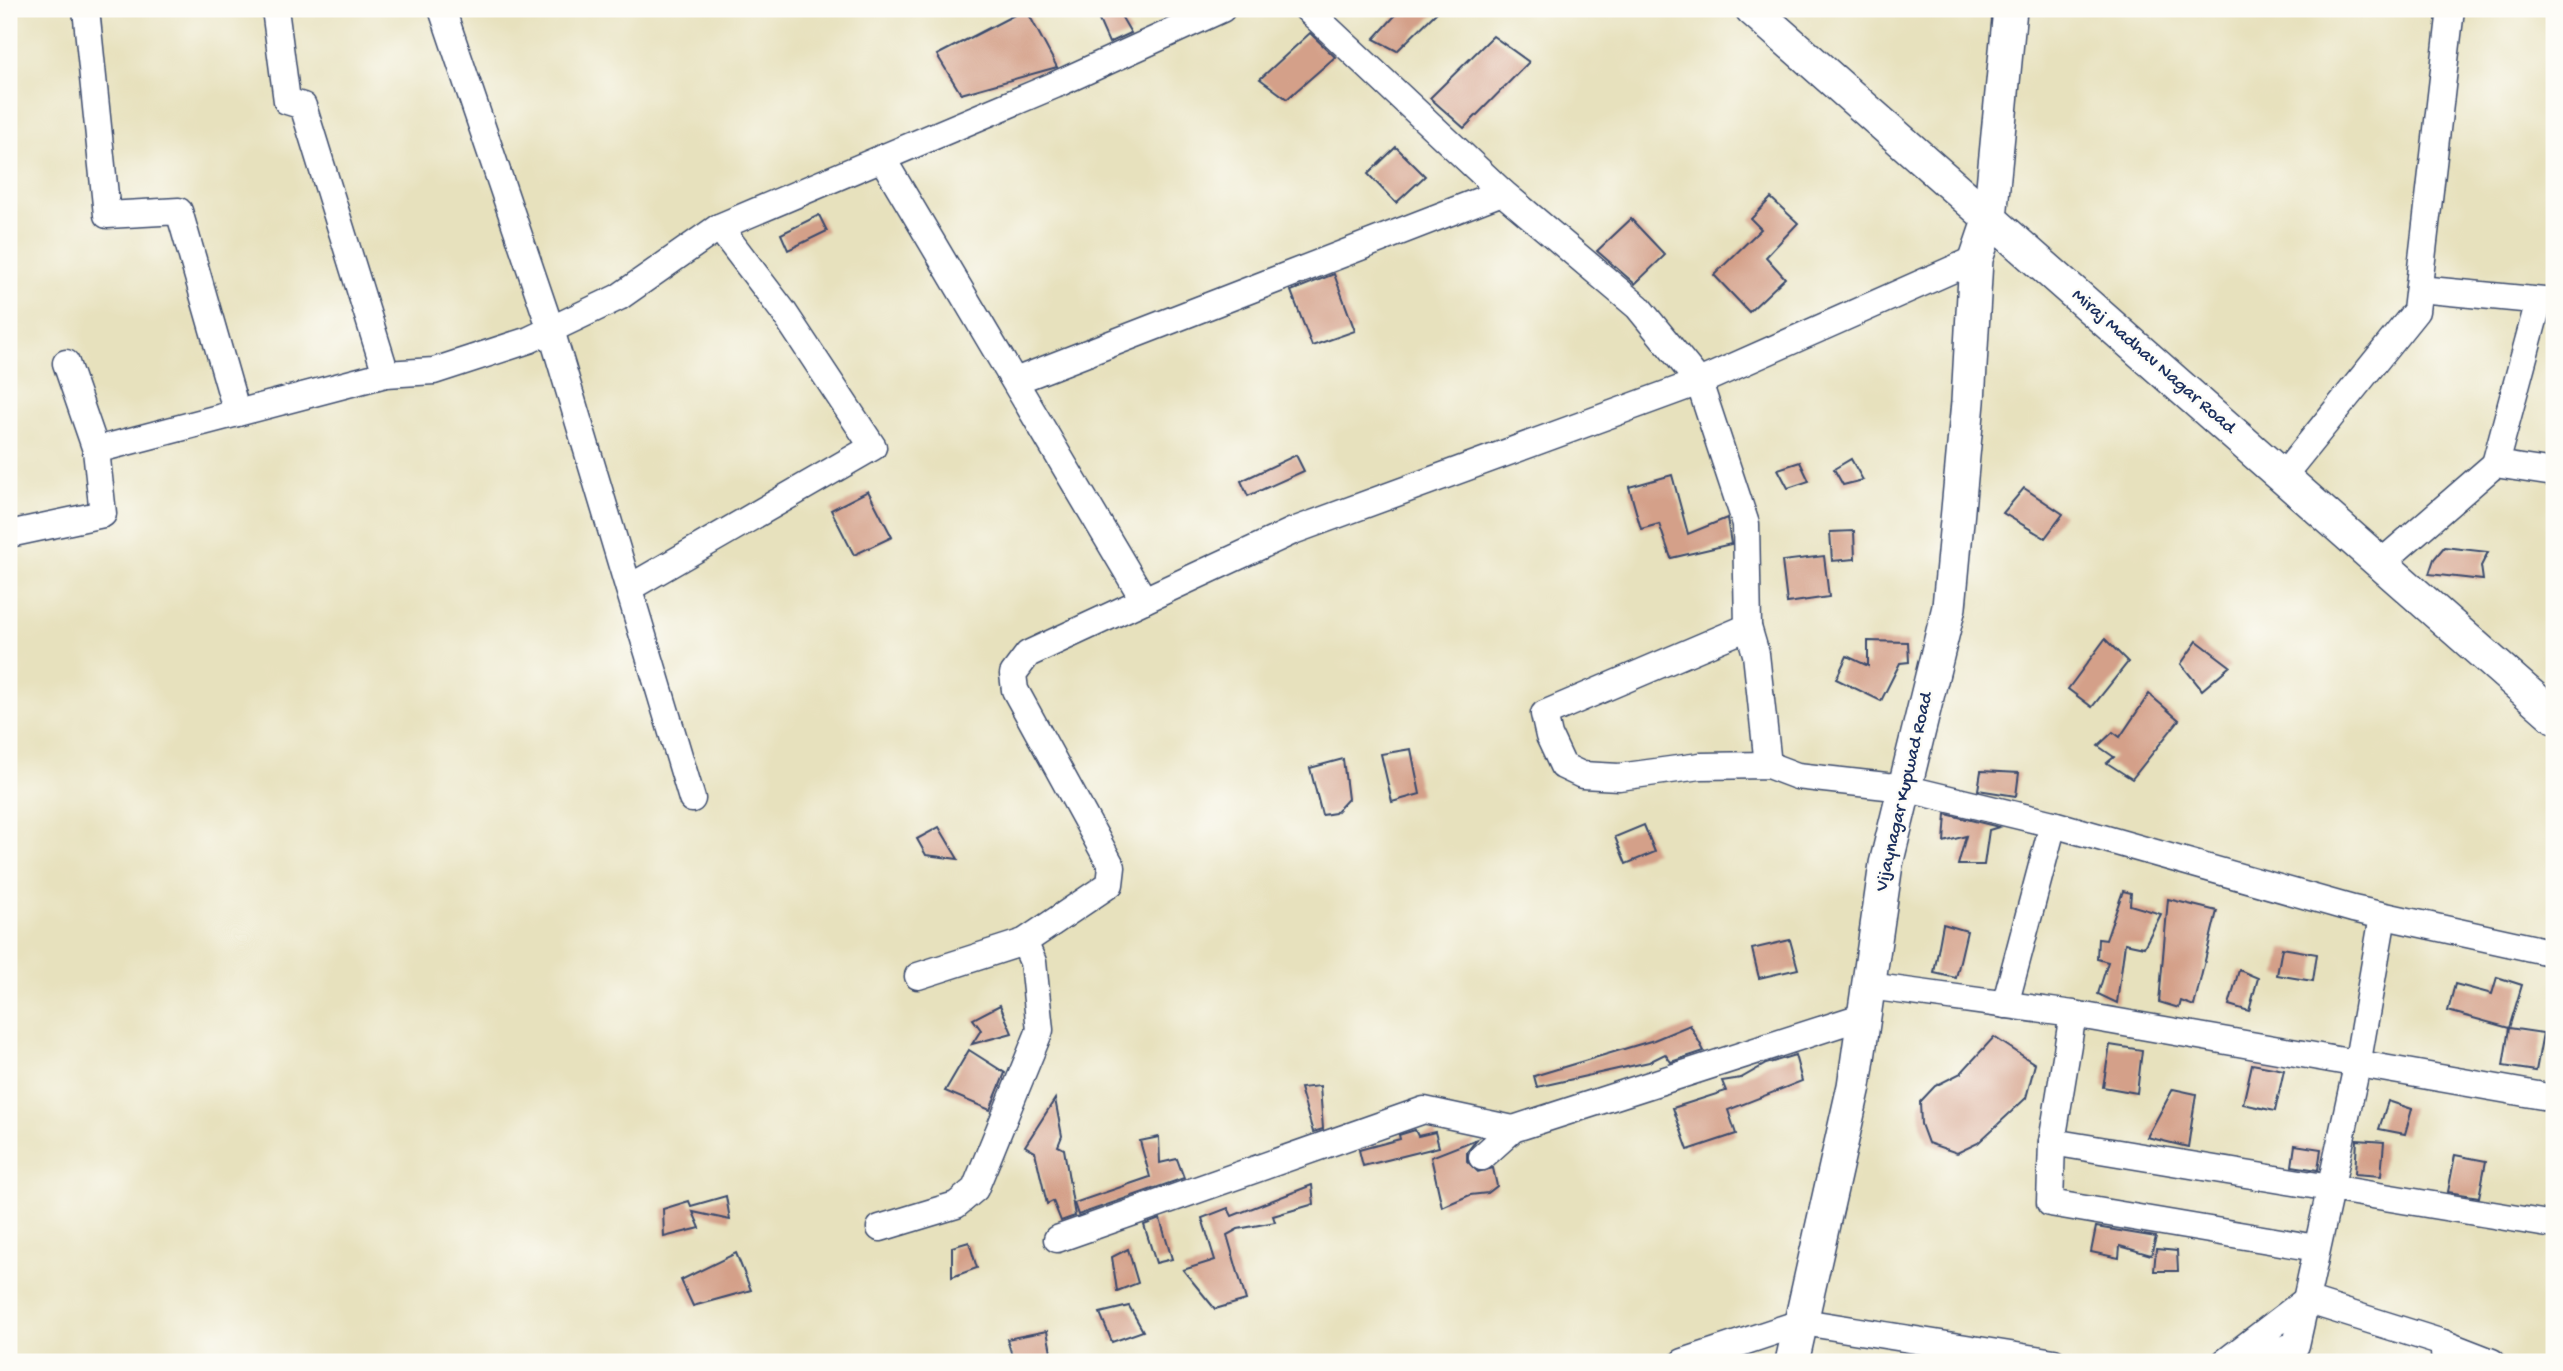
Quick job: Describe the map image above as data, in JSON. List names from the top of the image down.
{
  "streets": {
    "street": ["Miraj Madhav Nagar Road", "Vijaynagar Kupwad Road"]
  },
  "crossings": [
    ["Miraj Madhav Nagar Road", "Vijaynagar Kupwad Road"]
  ]
}
